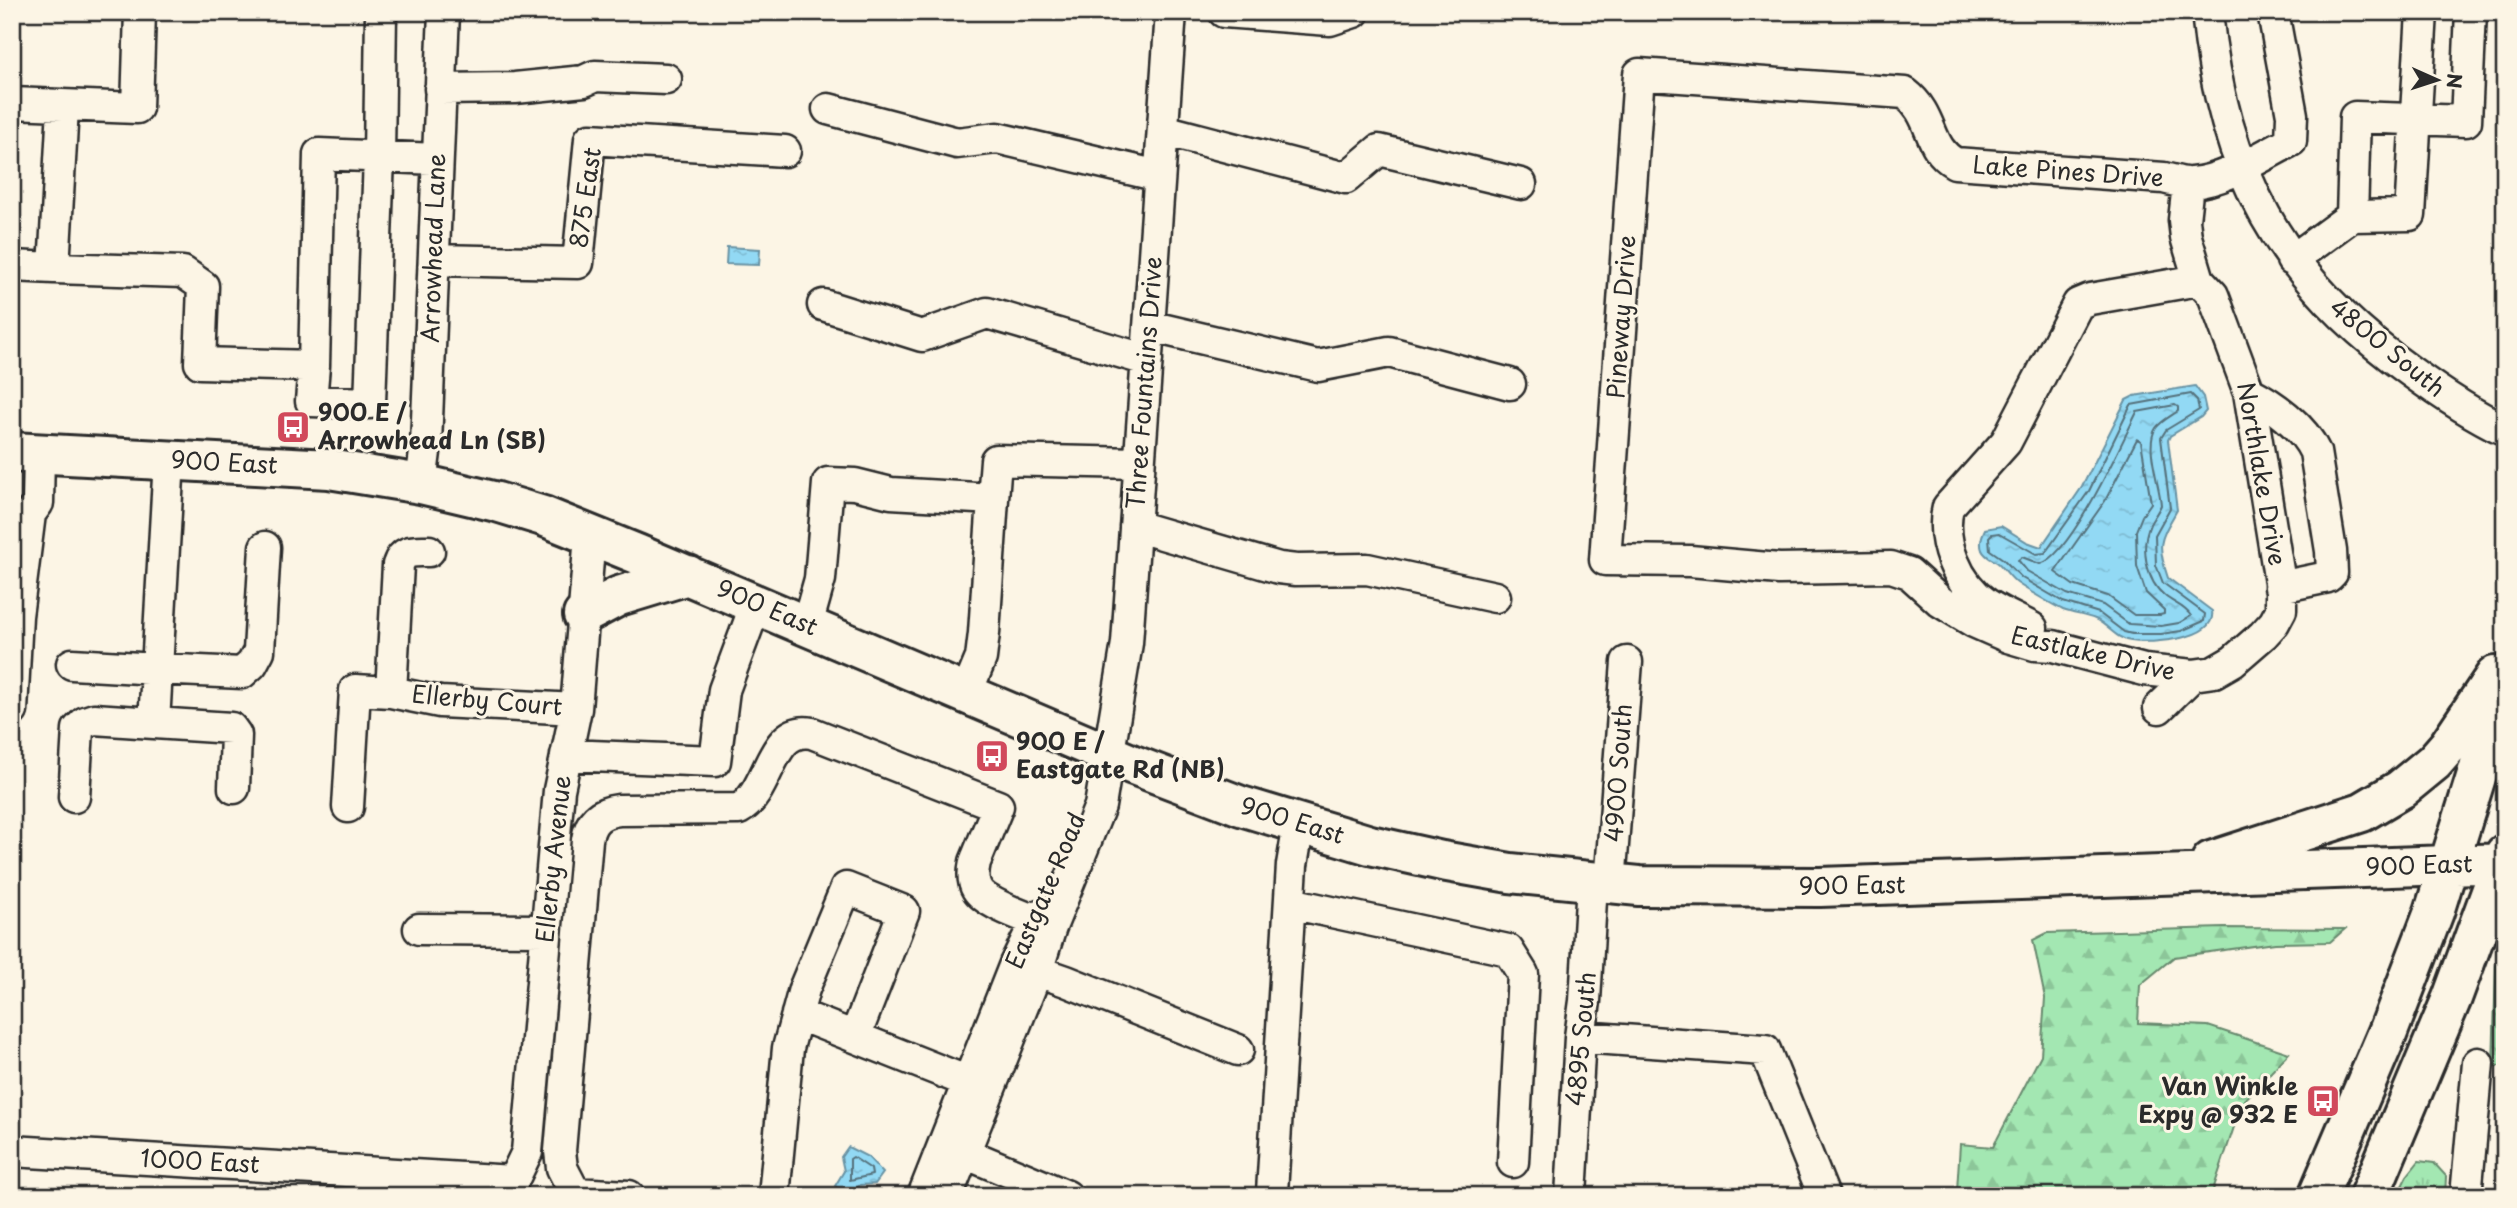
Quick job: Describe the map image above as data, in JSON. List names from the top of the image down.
{
  "streets": {
    "main road": ["900 East"],
    "street": [
      "Lake Pines Drive",
      "875 East",
      "Arrowhead Lane",
      "Pineway Drive",
      "4800 South",
      "Three Fountains Drive",
      "Northlake Drive",
      "Eastlake Drive",
      "Ellerby Court",
      "4900 South",
      "Ellerby Avenue",
      "Eastgate Road",
      "4895 South",
      "1000 East"
    ]
  },
  "crossings": [
    ["Lake Pines Drive", "Pineway Drive"],
    ["Lake Pines Drive", "4800 South"],
    ["Lake Pines Drive", "Northlake Drive"],
    ["875 East", "Arrowhead Lane"],
    ["Arrowhead Lane", "900 East"],
    ["Pineway Drive", "Eastlake Drive"],
    ["Three Fountains Drive", "900 East"],
    ["Three Fountains Drive", "Eastgate Road"],
    ["900 East", "4900 South"],
    ["900 East", "Ellerby Avenue"],
    ["900 East", "Eastgate Road"],
    ["900 East", "4895 South"],
    ["Northlake Drive", "Eastlake Drive"],
    ["Ellerby Court", "Ellerby Avenue"],
    ["4900 South", "4895 South"],
    ["Ellerby Avenue", "1000 East"]
  ],
  "places": {
    "bus stop": ["900 E / Arrowhead Ln (SB)", "900 E / Eastgate Rd (NB)", "Van Winkle Expy @ 932 E"]
  },
  "north": "right"
}
